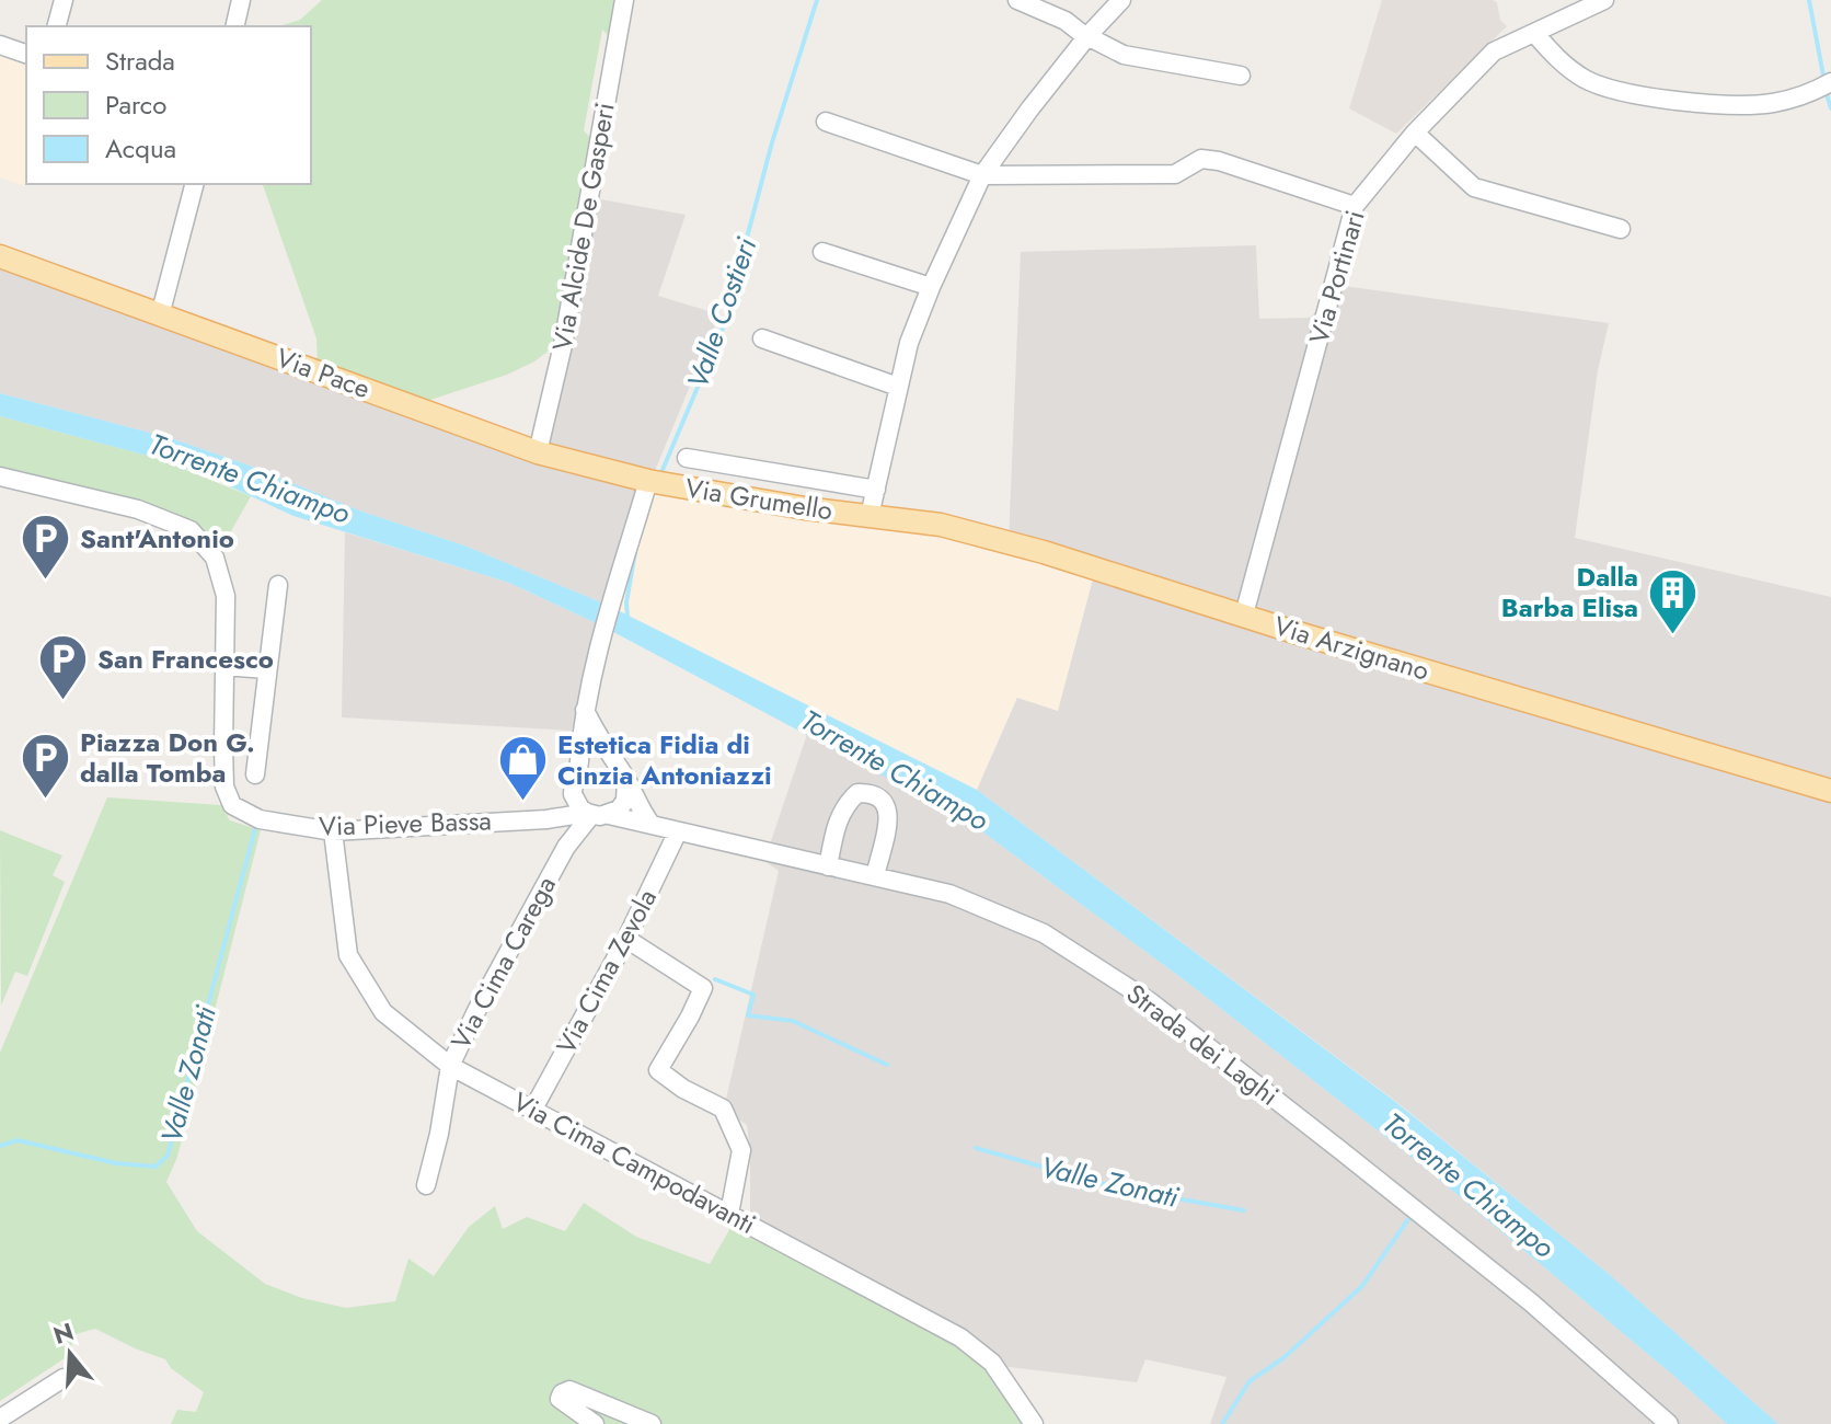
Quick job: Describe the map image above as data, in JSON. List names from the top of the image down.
{
  "streets": {
    "main road": ["Via Pace", "Via Grumello", "Via Arzignano"],
    "street": [
      "Via Alcide De Gasperi",
      "Via Portinari",
      "Via Pieve Bassa",
      "Via Cima Carega",
      "Via Cima Zevola",
      "Strada dei Laghi",
      "Via Cima Campodavanti"
    ]
  },
  "crossings": [
    ["Via Alcide De Gasperi", "Via Pace"],
    ["Via Portinari", "Via Arzignano"],
    ["Via Pace", "Via Grumello"],
    ["Via Grumello", "Via Arzignano"],
    ["Via Pieve Bassa", "Via Cima Carega"],
    ["Via Pieve Bassa", "Strada dei Laghi"],
    ["Via Pieve Bassa", "Via Cima Campodavanti"],
    ["Via Cima Carega", "Strada dei Laghi"],
    ["Via Cima Carega", "Via Cima Campodavanti"],
    ["Via Cima Zevola", "Strada dei Laghi"],
    ["Via Cima Zevola", "Via Cima Campodavanti"]
  ],
  "water": ["Valle Costieri", "Torrente Chiampo", "Valle Zonati"],
  "places": {
    "parking": ["Sant'Antonio", "San Francesco", "Piazza Don G. dalla Tomba"],
    "building": ["Dalla Barba Elisa"],
    "shop": ["Estetica Fidia di Cinzia Antoniazzi"]
  },
  "legend": ["Strada", "Parco", "Acqua"],
  "north": "top"
}
